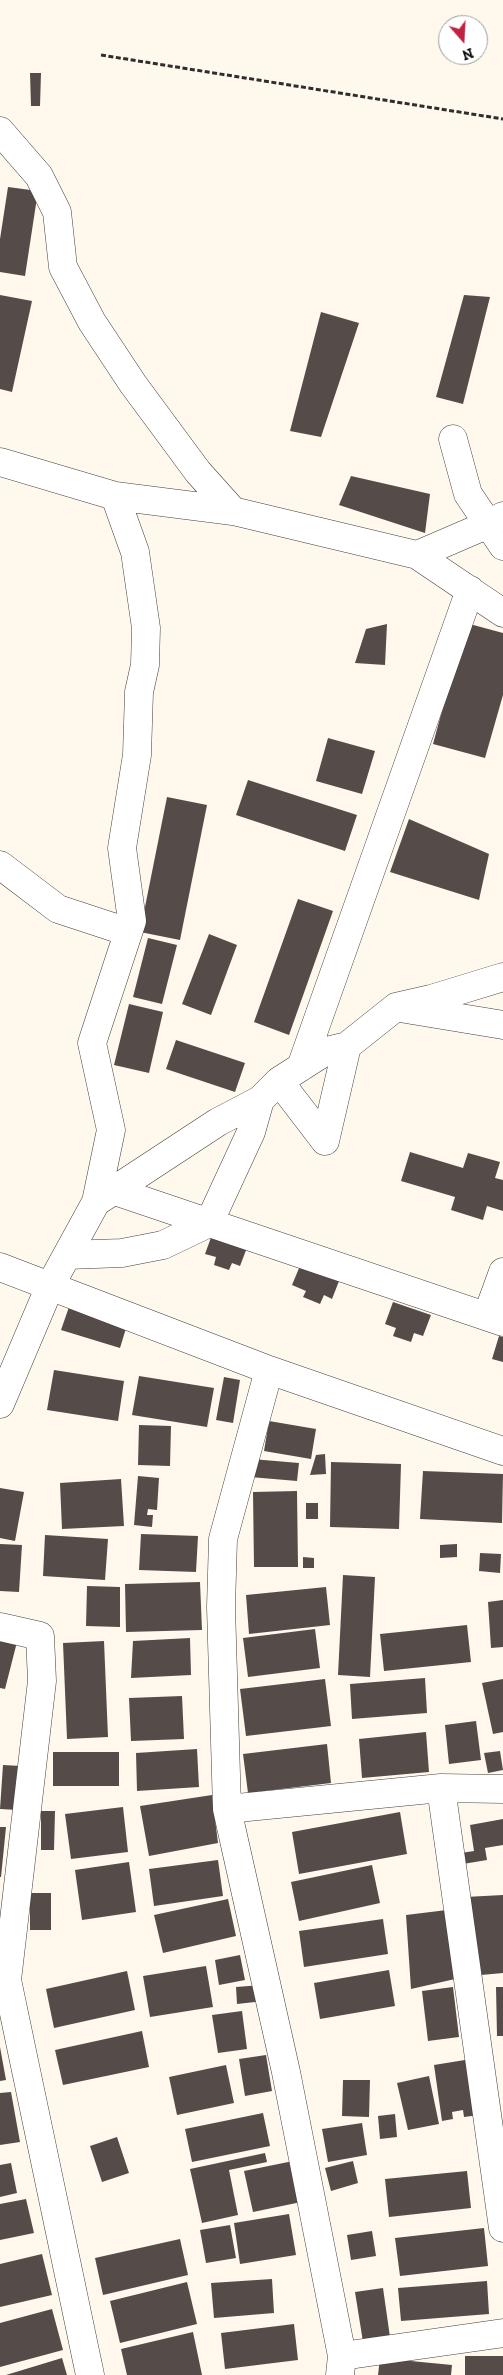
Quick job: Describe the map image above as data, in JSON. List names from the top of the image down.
{
  "north": "bottom"
}
